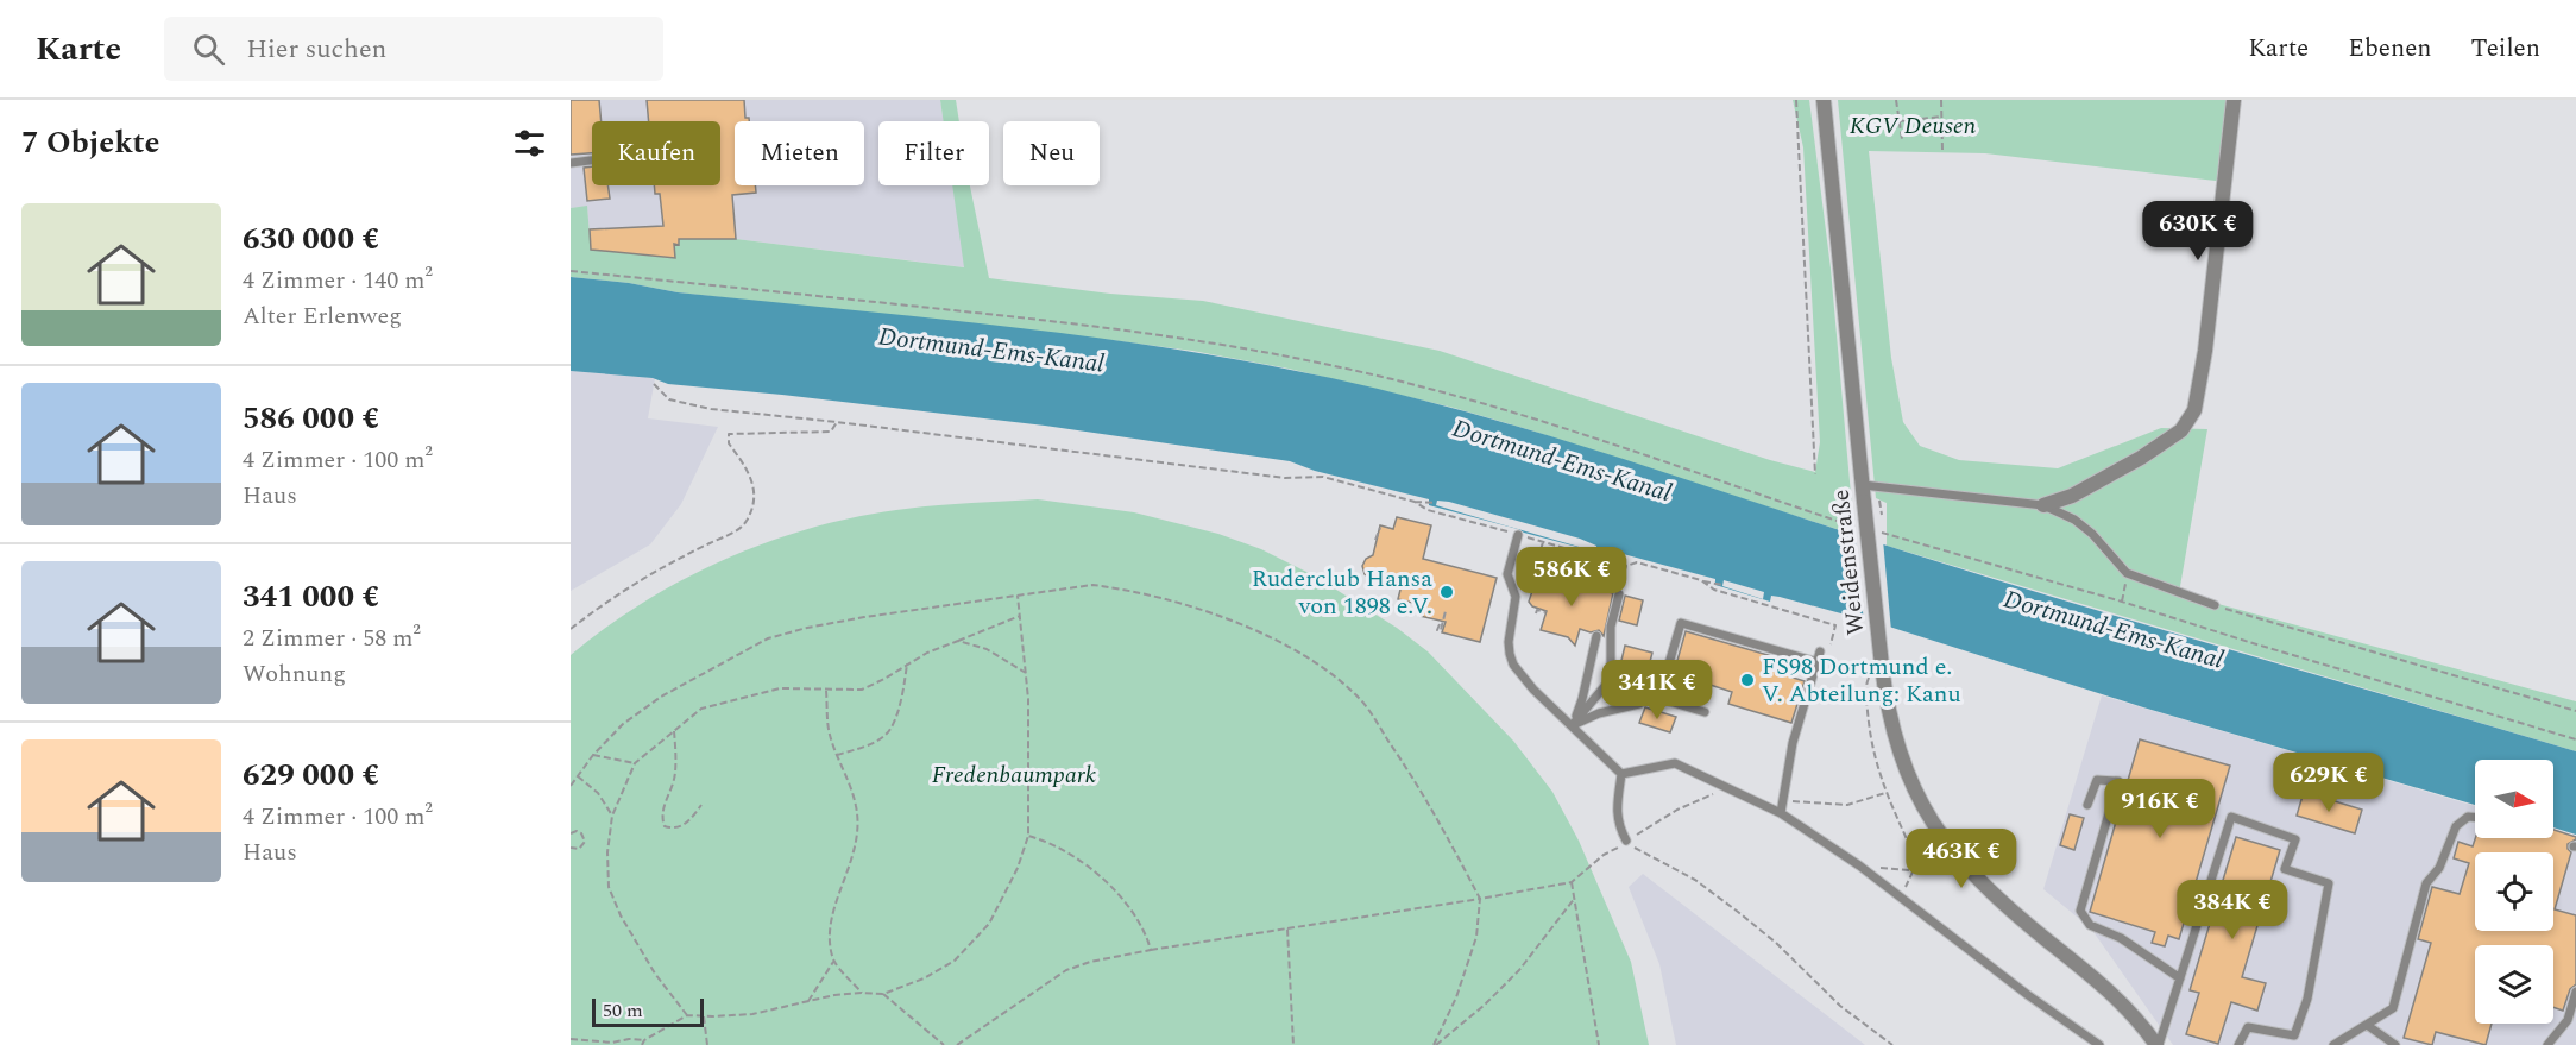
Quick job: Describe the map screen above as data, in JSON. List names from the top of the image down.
{
  "streets": {
    "street": ["Weidenstraße"]
  },
  "water": ["Dortmund-Ems-Kanal"],
  "parks": ["KGV Deusen", "Fredenbaumpark"],
  "places": ["Ruderclub Hansa von 1898 e.V.", "FS98 Dortmund e. V. Abteilung: Kanu"],
  "scale_bar": "50 m",
  "north": "right",
  "page": {
    "header": "Karte",
    "search": "Hier suchen",
    "nav": ["Karte", "Ebenen", "Teilen"],
    "heading": "7 Objekte",
    "chip": [
      "Kaufen",
      "Mieten",
      "Filter",
      "Neu"
    ],
    "list": [
      {
        "name": "630 000 €",
        "note": "4 Zimmer · 140 m² · Alter Erlenweg"
      },
      {
        "name": "586 000 €",
        "note": "4 Zimmer · 100 m² · Haus"
      },
      {
        "name": "341 000 €",
        "note": "2 Zimmer · 58 m² · Wohnung"
      },
      {
        "name": "629 000 €",
        "note": "4 Zimmer · 100 m² · Haus"
      }
    ],
    "price": [
      "630K €",
      "586K €",
      "341K €",
      "629K €",
      "916K €",
      "463K €",
      "384K €"
    ],
    "scale": "50 m"
  }
}
